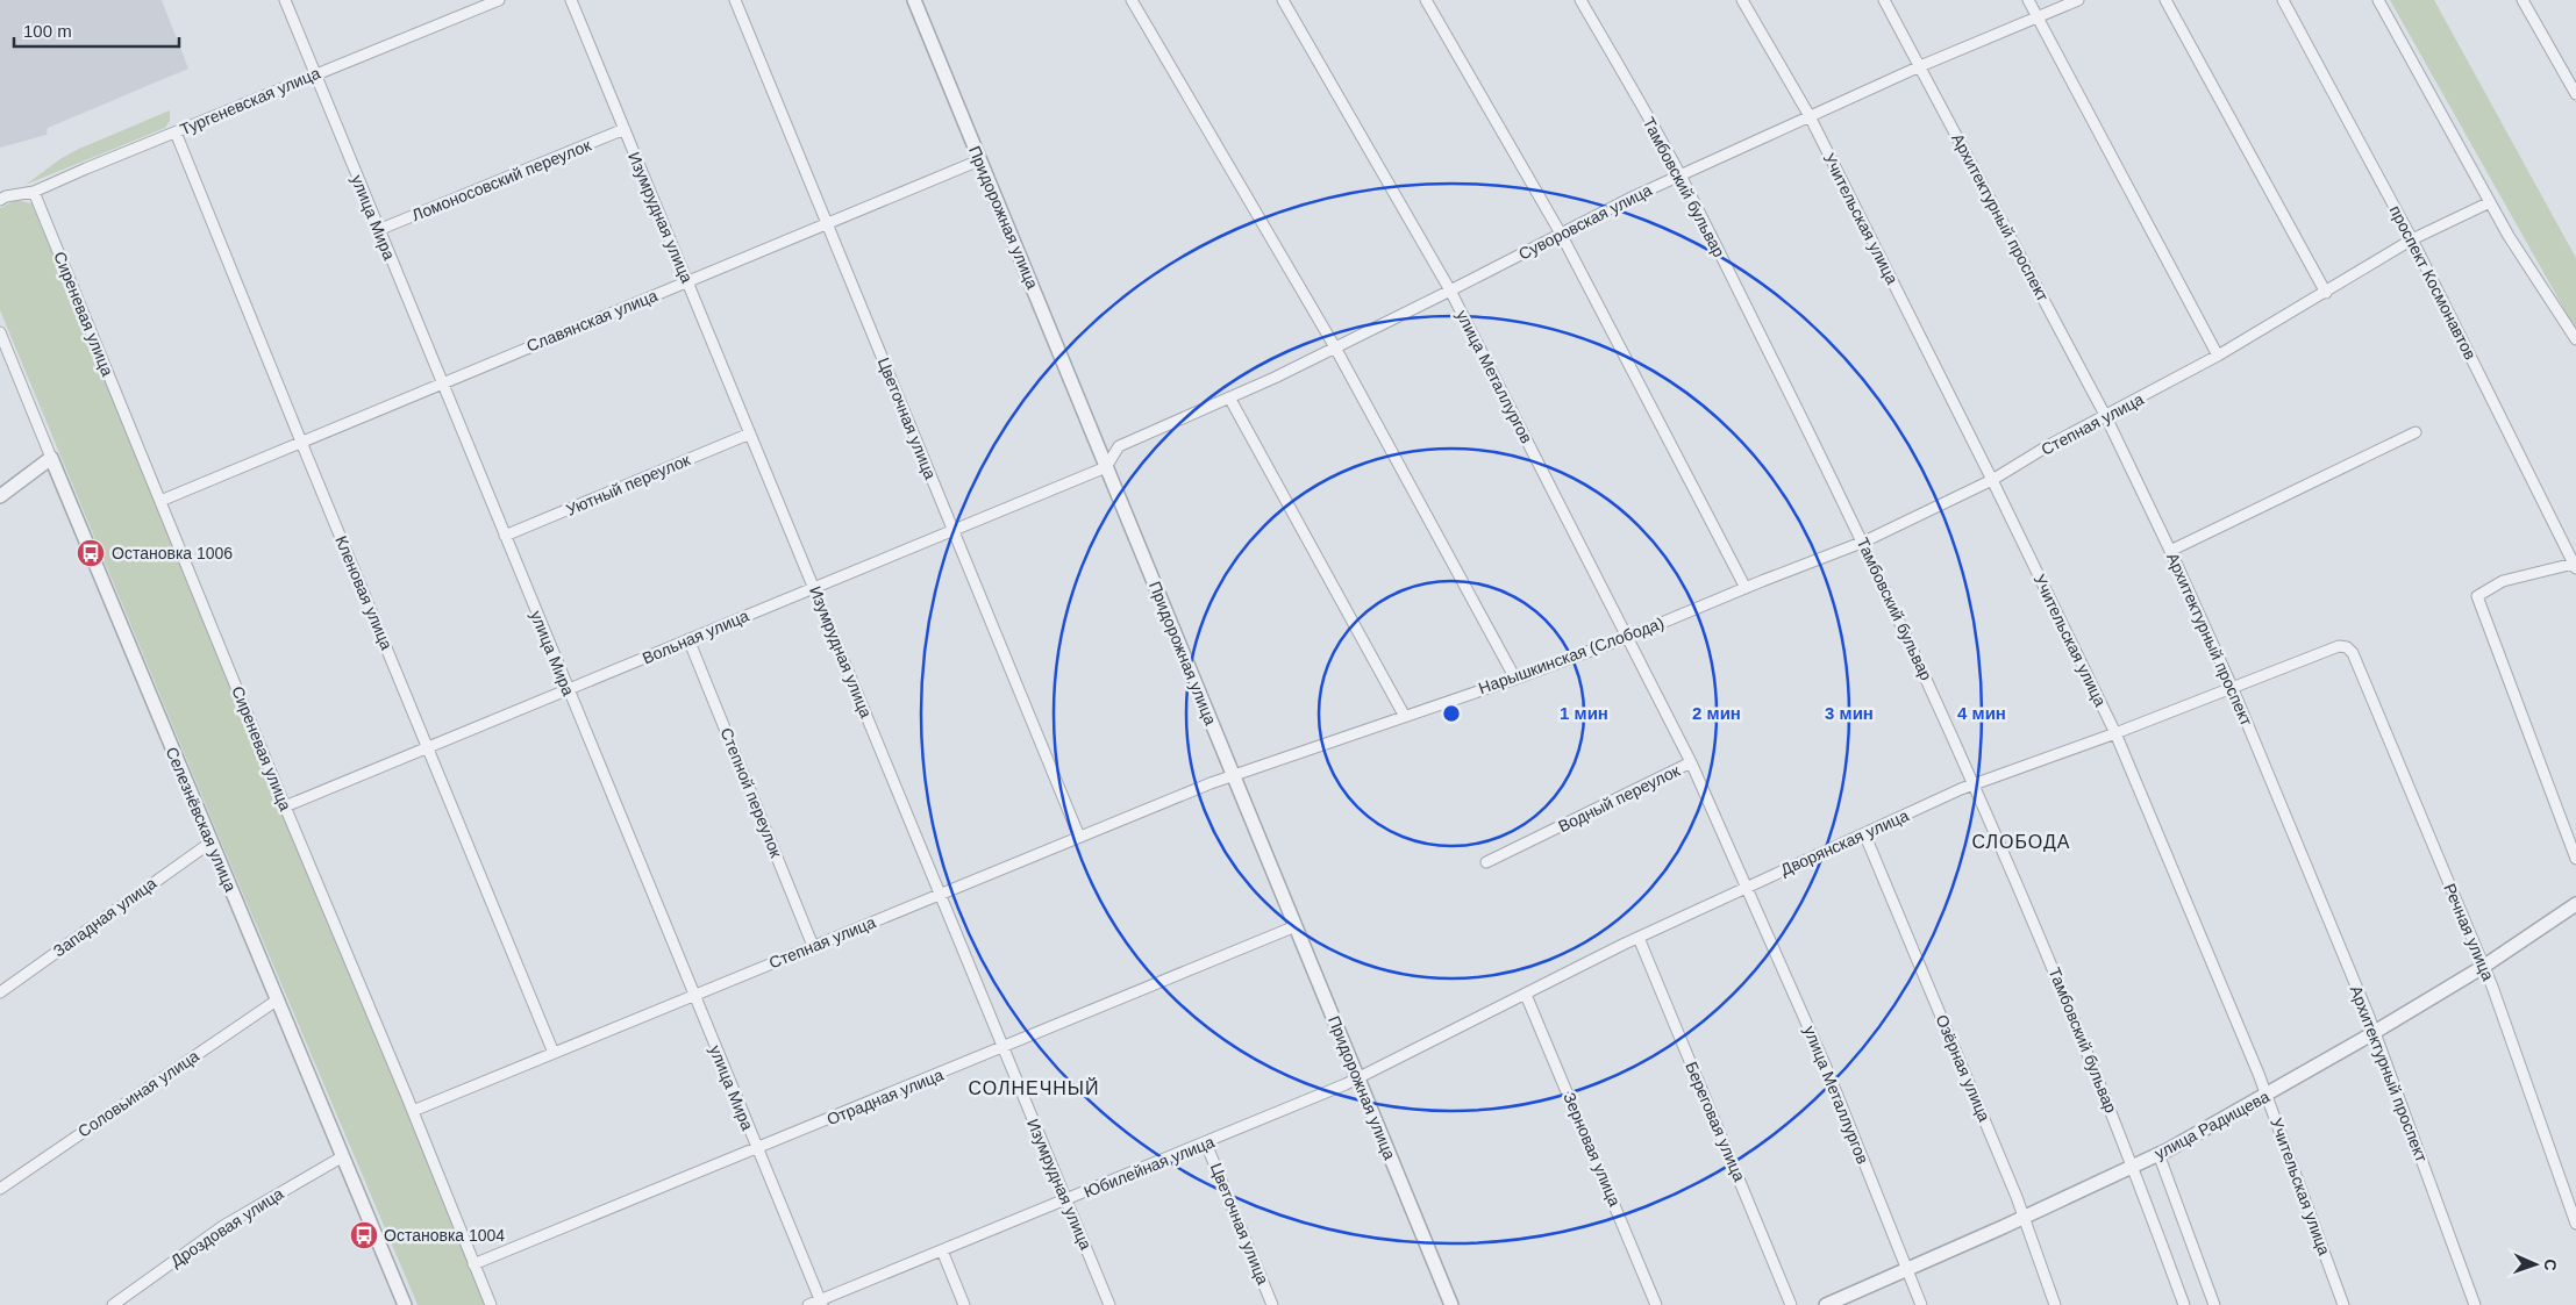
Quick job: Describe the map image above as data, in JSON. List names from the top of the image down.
{
  "streets": {
    "street": [
      "Тургеневская улица",
      "Ломоносовский переулок",
      "Тамбовский бульвар",
      "улица Мира",
      "Изумрудная улица",
      "Придорожная улица",
      "Архитектурный проспект",
      "Учительская улица",
      "Суворовская улица",
      "проспект Космонавтов",
      "Сиреневая улица",
      "Славянская улица",
      "улица Металлургов",
      "Цветочная улица",
      "Степная улица",
      "Уютный переулок",
      "Кленовая улица",
      "Вольная улица",
      "Нарышкинская (Слобода)",
      "Степной переулок",
      "Водный переулок",
      "Селезнёвская улица",
      "Дворянская улица",
      "Западная улица",
      "Речная улица",
      "Озёрная улица",
      "Соловьиная улица",
      "Отрадная улица",
      "Береговая улица",
      "улица Радищева",
      "Зерновая улица",
      "Юбилейная улица",
      "Дроздовая улица"
    ]
  },
  "crossings": [
    ["Тургеневская улица", "улица Мира"],
    ["Тургеневская улица", "Сиреневая улица"],
    ["Тургеневская улица", "Кленовая улица"],
    ["Ломоносовский переулок", "улица Мира"],
    ["Ломоносовский переулок", "Изумрудная улица"],
    ["Тамбовский бульвар", "Суворовская улица"],
    ["Тамбовский бульвар", "Степная улица"],
    ["Тамбовский бульвар", "Дворянская улица"],
    ["Тамбовский бульвар", "улица Радищева"],
    ["улица Мира", "Славянская улица"],
    ["улица Мира", "Степная улица"],
    ["улица Мира", "Уютный переулок"],
    ["улица Мира", "Вольная улица"],
    ["улица Мира", "Отрадная улица"],
    ["улица Мира", "Юбилейная улица"],
    ["Изумрудная улица", "Славянская улица"],
    ["Изумрудная улица", "Степная улица"],
    ["Изумрудная улица", "Уютный переулок"],
    ["Изумрудная улица", "Вольная улица"],
    ["Изумрудная улица", "Отрадная улица"],
    ["Изумрудная улица", "Юбилейная улица"],
    ["Придорожная улица", "Суворовская улица"],
    ["Придорожная улица", "Славянская улица"],
    ["Придорожная улица", "Степная улица"],
    ["Придорожная улица", "Вольная улица"],
    ["Придорожная улица", "Нарышкинская (Слобода)"],
    ["Придорожная улица", "Дворянская улица"],
    ["Придорожная улица", "Отрадная улица"],
    ["Придорожная улица", "Юбилейная улица"],
    ["Архитектурный проспект", "Суворовская улица"],
    ["Архитектурный проспект", "Степная улица"],
    ["Архитектурный проспект", "Дворянская улица"],
    ["Архитектурный проспект", "улица Радищева"],
    ["Учительская улица", "Суворовская улица"],
    ["Учительская улица", "Степная улица"],
    ["Учительская улица", "Дворянская улица"],
    ["Учительская улица", "улица Радищева"],
    ["Суворовская улица", "улица Металлургов"],
    ["Суворовская улица", "Вольная улица"],
    ["проспект Космонавтов", "Степная улица"],
    ["Сиреневая улица", "Славянская улица"],
    ["Сиреневая улица", "Степная улица"],
    ["Сиреневая улица", "Вольная улица"],
    ["Сиреневая улица", "Отрадная улица"],
    ["Славянская улица", "Цветочная улица"],
    ["Славянская улица", "Кленовая улица"],
    ["улица Металлургов", "Нарышкинская (Слобода)"],
    ["улица Металлургов", "Водный переулок"],
    ["улица Металлургов", "Дворянская улица"],
    ["улица Металлургов", "улица Радищева"],
    ["Цветочная улица", "Степная улица"],
    ["Цветочная улица", "Вольная улица"],
    ["Цветочная улица", "Юбилейная улица"],
    ["Степная улица", "Кленовая улица"],
    ["Степная улица", "Нарышкинская (Слобода)"],
    ["Степная улица", "Степной переулок"],
    ["Кленовая улица", "Вольная улица"],
    ["Вольная улица", "Степной переулок"],
    ["Водный переулок", "Дворянская улица"],
    ["Селезнёвская улица", "Западная улица"],
    ["Селезнёвская улица", "Соловьиная улица"],
    ["Селезнёвская улица", "Дроздовая улица"],
    ["Дворянская улица", "Речная улица"],
    ["Дворянская улица", "Озёрная улица"],
    ["Дворянская улица", "Береговая улица"],
    ["Дворянская улица", "Зерновая улица"],
    ["Дворянская улица", "Юбилейная улица"],
    ["Речная улица", "улица Радищева"],
    ["Озёрная улица", "улица Радищева"]
  ],
  "districts": ["СЛОБОДА", "СОЛНЕЧНЫЙ"],
  "places": {
    "bus stop": ["Остановка 1006", "Остановка 1004"]
  },
  "scale_bar": "100 m",
  "north": "right",
  "rings": [
    "1 мин",
    "2 мин",
    "3 мин",
    "4 мин"
  ]
}
